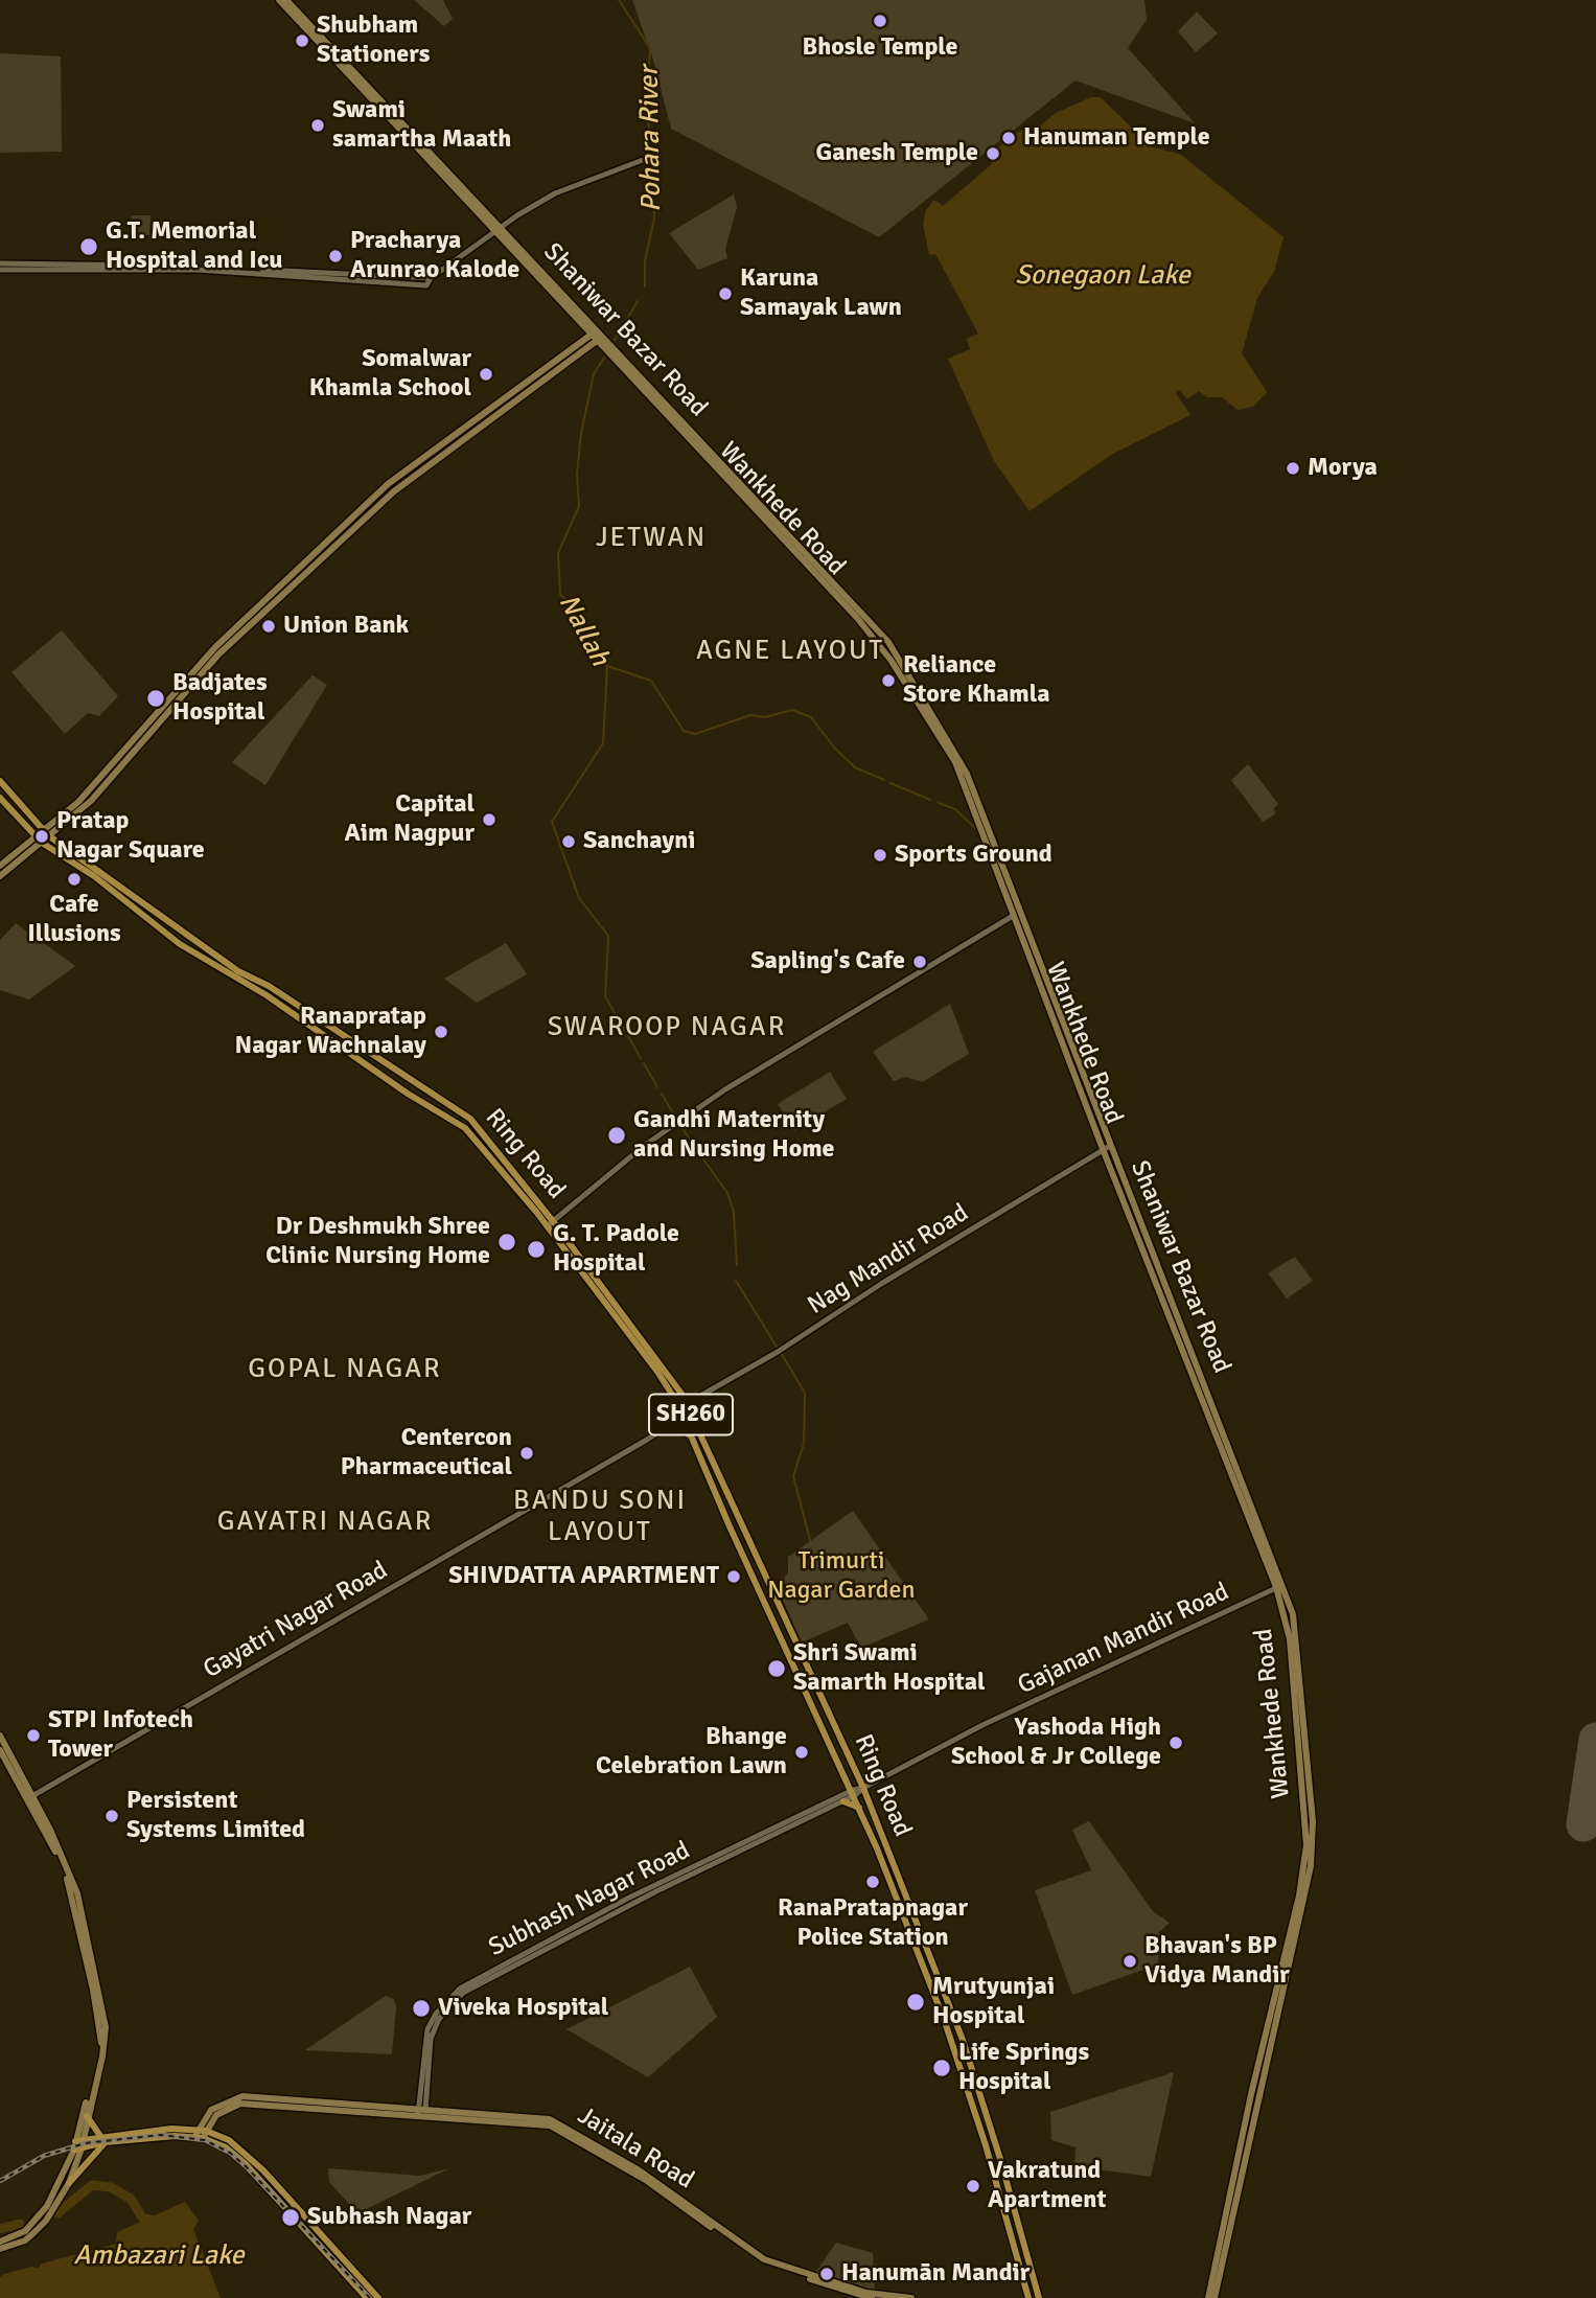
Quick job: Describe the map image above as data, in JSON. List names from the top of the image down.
{
  "streets": {
    "main road": [
      "Shaniwar Bazar Road",
      "Wankhede Road",
      "Ring Road",
      "SH260",
      "Jaitala Road"
    ],
    "street": [
      "Nag Mandir Road",
      "Gayatri Nagar Road",
      "Gajanan Mandir Road",
      "Subhash Nagar Road"
    ]
  },
  "crossings": [
    ["Shaniwar Bazar Road", "Wankhede Road"],
    ["Shaniwar Bazar Road", "Nag Mandir Road"],
    ["Shaniwar Bazar Road", "Gajanan Mandir Road"],
    ["Wankhede Road", "Nag Mandir Road"],
    ["Wankhede Road", "Gajanan Mandir Road"],
    ["Ring Road", "Nag Mandir Road"],
    ["Ring Road", "SH260"],
    ["Ring Road", "Gayatri Nagar Road"],
    ["Ring Road", "Gajanan Mandir Road"],
    ["Nag Mandir Road", "Gayatri Nagar Road"],
    ["SH260", "Gayatri Nagar Road"],
    ["SH260", "Gajanan Mandir Road"],
    ["SH260", "Subhash Nagar Road"],
    ["Gajanan Mandir Road", "Subhash Nagar Road"],
    ["Subhash Nagar Road", "Jaitala Road"]
  ],
  "districts": [
    "JETWAN",
    "AGNE LAYOUT",
    "SWAROOP NAGAR",
    "GOPAL NAGAR",
    "BANDU SONI LAYOUT",
    "GAYATRI NAGAR"
  ],
  "water": [
    "Pohara River",
    "Sonegaon Lake",
    "Nallah",
    "Ambazari Lake"
  ],
  "parks": ["Trimurti Nagar Garden"],
  "places": [
    "Bhosle Temple",
    "Shubham Stationers",
    "Swami samartha Maath",
    "Hanuman Temple",
    "Ganesh Temple",
    "G.T. Memorial Hospital and Icu",
    "Pracharya Arunrao Kalode",
    "Karuna Samayak Lawn",
    "Somalwar Khamla School",
    "Morya",
    "Union Bank",
    "Reliance Store Khamla",
    "Badjates Hospital",
    "Capital Aim Nagpur",
    "Pratap Nagar Square",
    "Sanchayni",
    "Sports Ground",
    "Cafe Illusions",
    "Sapling's Cafe",
    "Ranapratap Nagar Wachnalay",
    "Gandhi Maternity and Nursing Home",
    "Dr Deshmukh Shree Clinic Nursing Home",
    "G. T. Padole Hospital",
    "Centercon Pharmaceutical",
    "SHIVDATTA APARTMENT",
    "Shri Swami Samarth Hospital",
    "STPI Infotech Tower",
    "Yashoda High School & Jr College",
    "Bhange Celebration Lawn",
    "Persistent Systems Limited",
    "RanaPratapnagar Police Station",
    "Bhavan's BP Vidya Mandir",
    "Mrutyunjai Hospital",
    "Viveka Hospital",
    "Life Springs Hospital",
    "Vakratund Apartment",
    "Subhash Nagar",
    "Hanumān Mandir"
  ]
}
